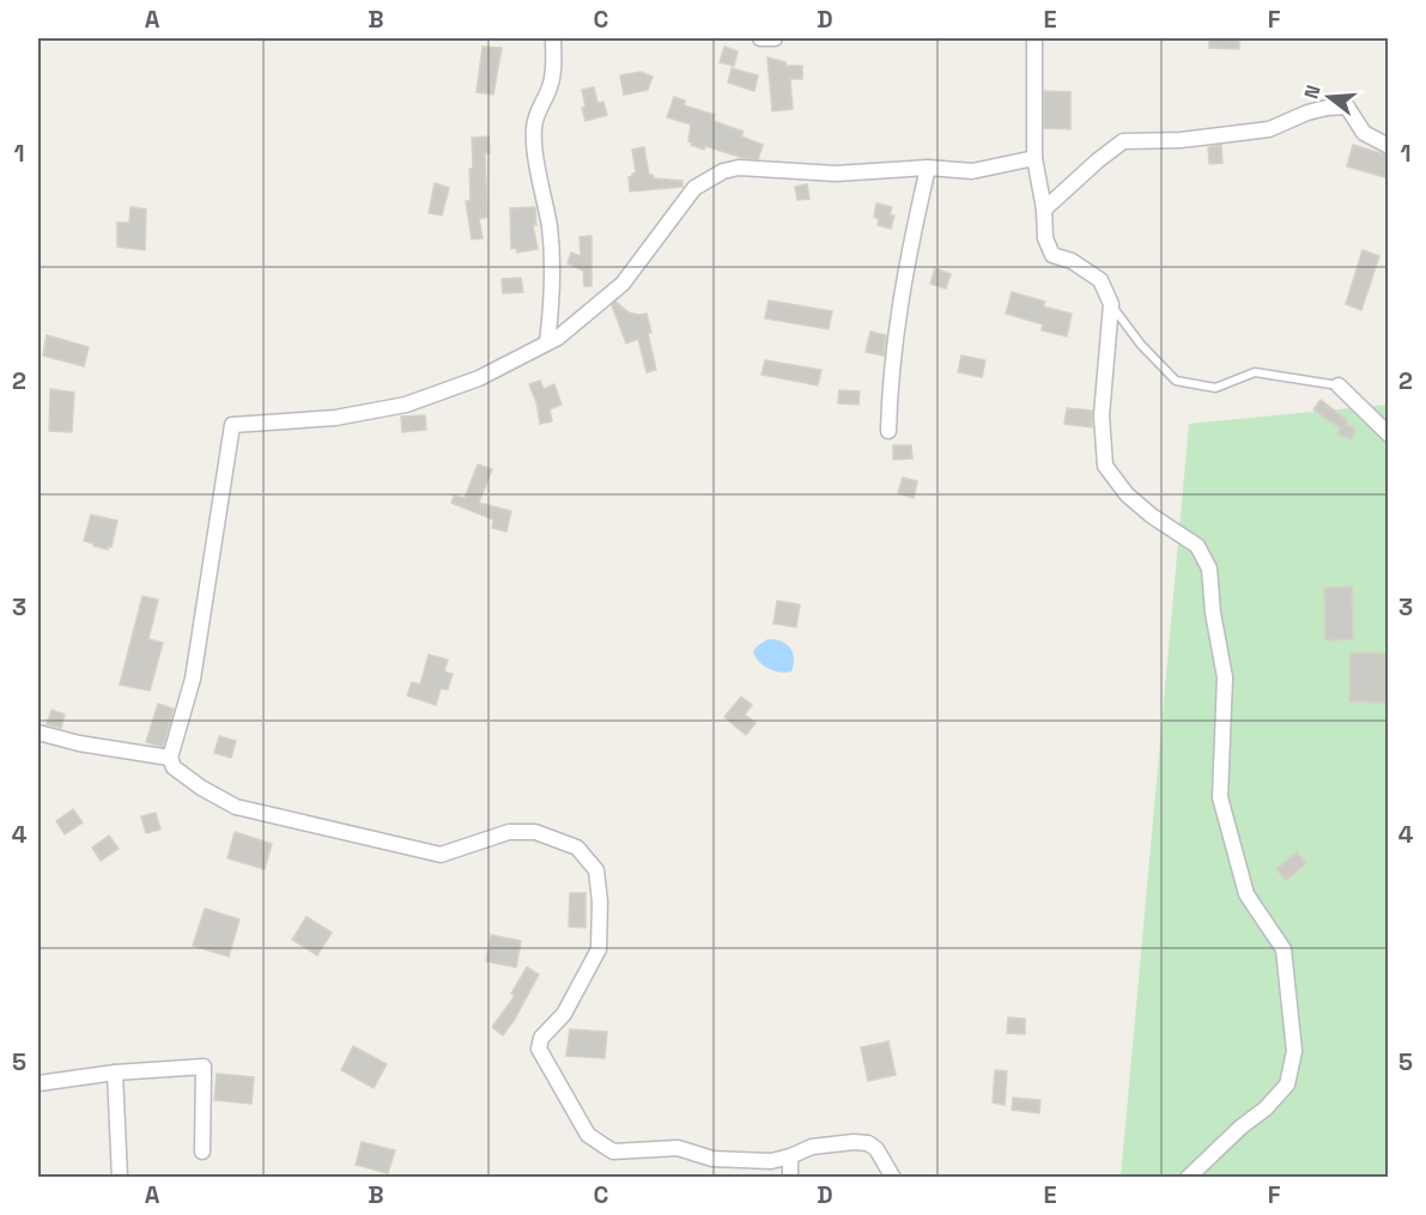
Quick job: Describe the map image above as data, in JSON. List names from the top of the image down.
{
  "north": "left",
  "grid": {
    "columns": [
      "A",
      "B",
      "C",
      "D",
      "E",
      "F"
    ],
    "rows": [
      "1",
      "2",
      "3",
      "4",
      "5"
    ]
  }
}
